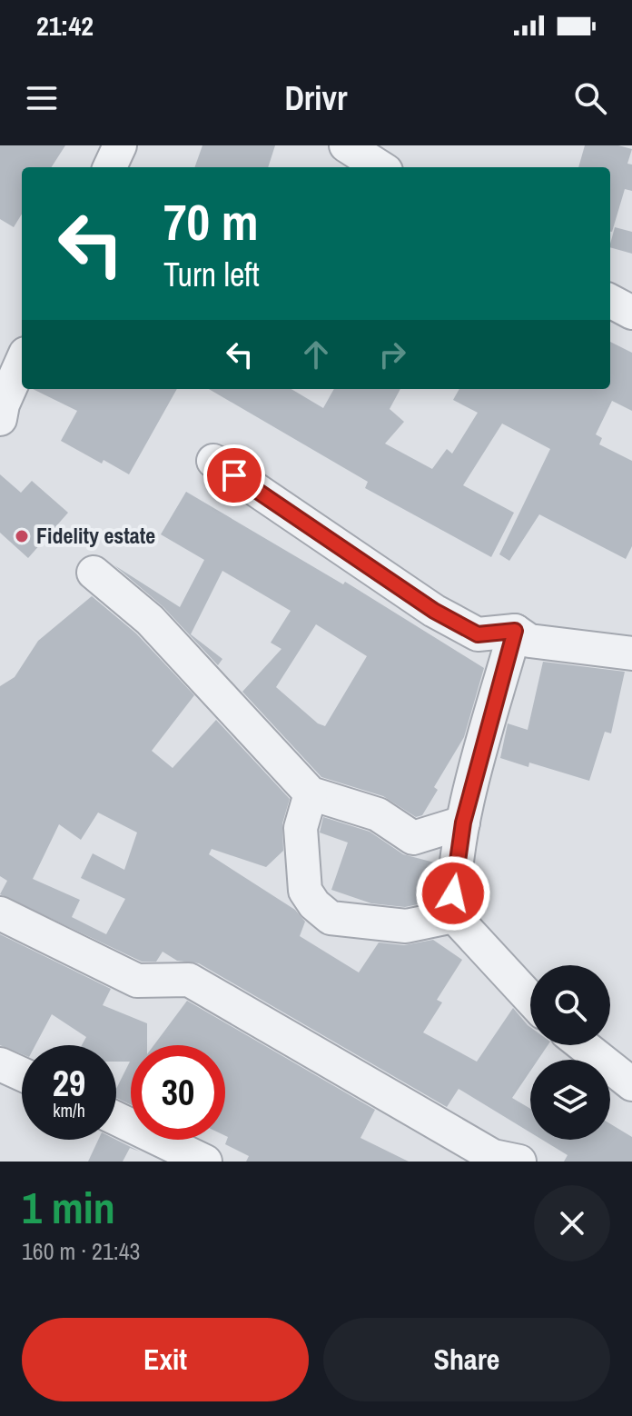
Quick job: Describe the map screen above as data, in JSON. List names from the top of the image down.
{
  "places": ["Fidelity estate"],
  "page": {
    "status": "21:42",
    "header": "Drivr",
    "turn": ["70 m", "Turn left"],
    "speed": "29 km/h",
    "limit": "30",
    "heading": ["1 min", "160 m · 21:43"],
    "buttons": ["Exit", "Share"]
  }
}
